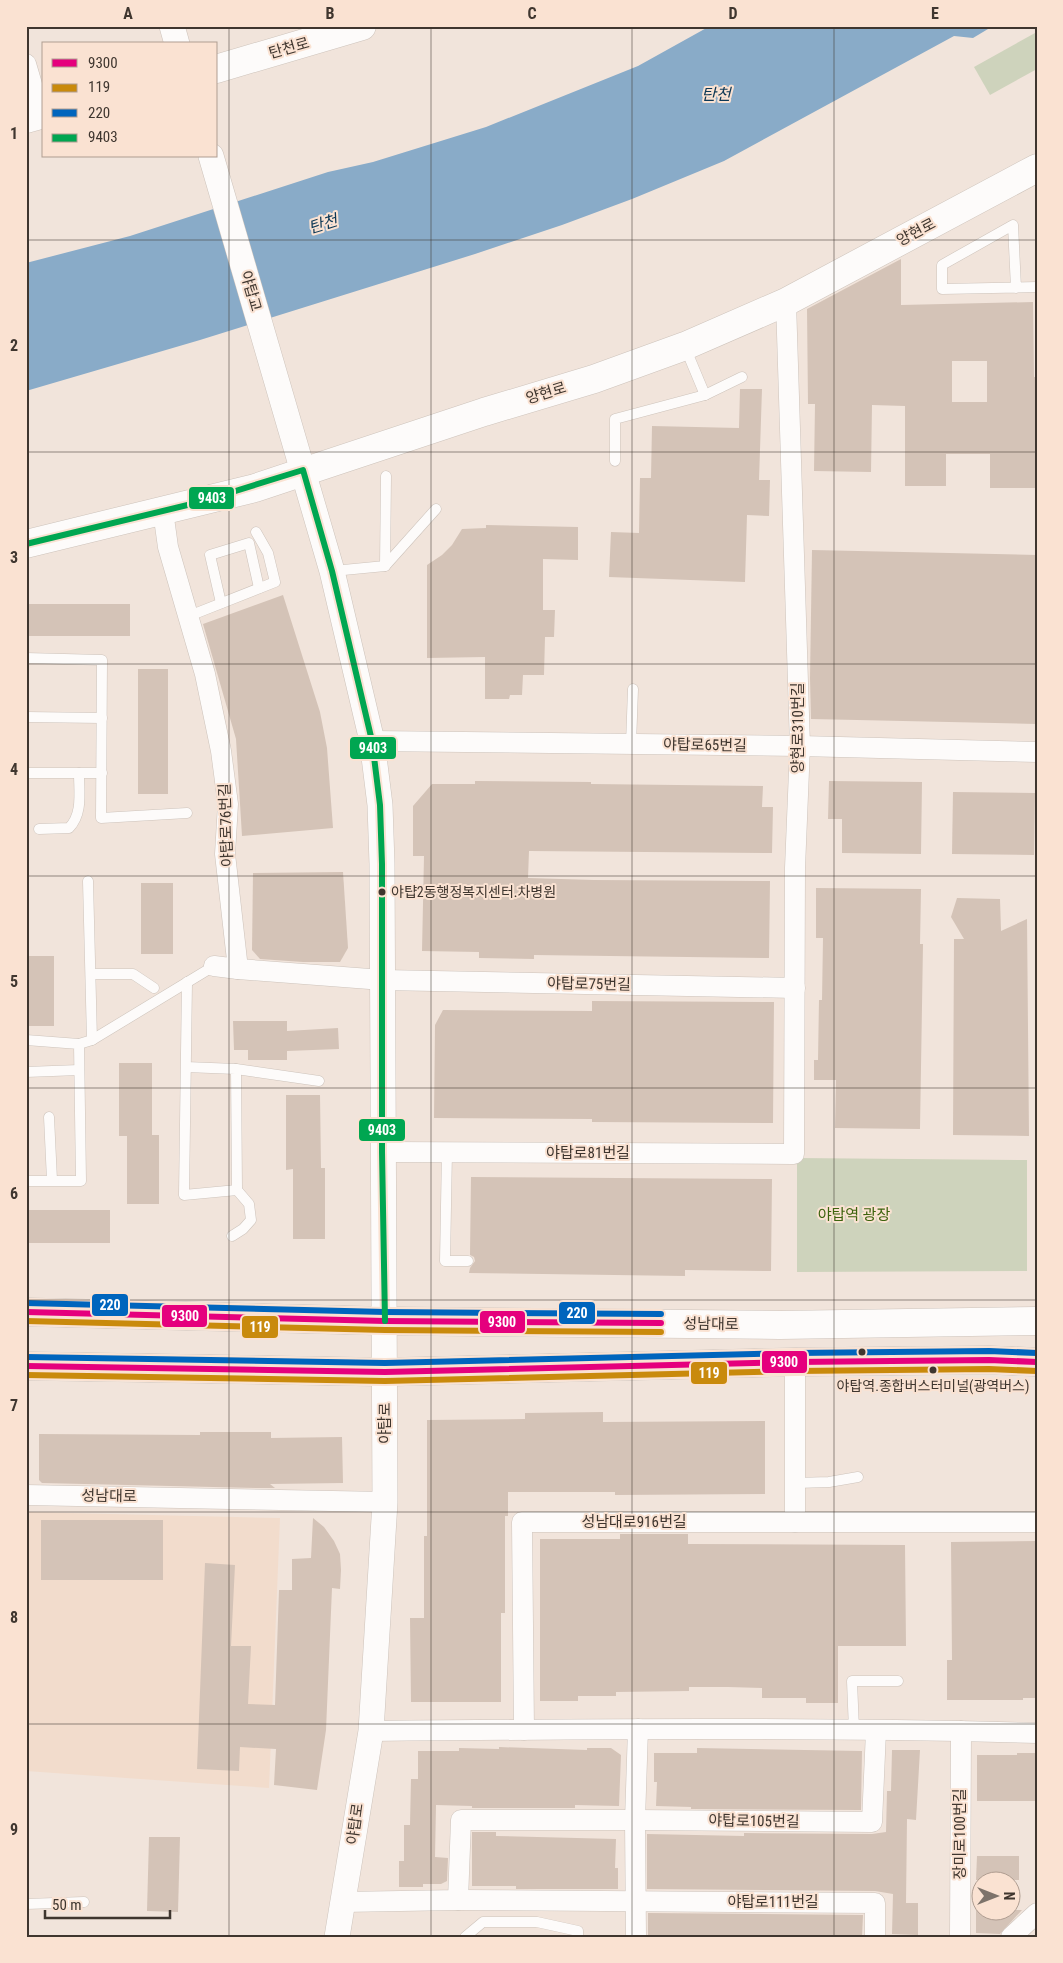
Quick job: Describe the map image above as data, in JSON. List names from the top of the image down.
{
  "streets": {
    "main road": ["탄천로", "양현로", "성남대로"],
    "street": [
      "야탑교",
      "양현로310번길",
      "야탑로65번길",
      "야탑로76번길",
      "야탑로75번길",
      "야탑로81번길",
      "야탑로",
      "성남대로916번길",
      "야탑로105번길",
      "장미로100번길",
      "야탑로111번길"
    ]
  },
  "crossings": [
    ["양현로", "양현로310번길"],
    ["양현로", "야탑로76번길"],
    ["양현로", "야탑로"],
    ["야탑교", "야탑로"],
    ["양현로310번길", "야탑로65번길"],
    ["양현로310번길", "야탑로75번길"],
    ["양현로310번길", "야탑로81번길"],
    ["야탑로65번길", "야탑로"],
    ["야탑로75번길", "야탑로"],
    ["야탑로81번길", "야탑로"],
    ["성남대로", "야탑로"],
    ["야탑로", "야탑로111번길"]
  ],
  "water": ["탄천"],
  "parks": ["야탑역 광장"],
  "places": ["야턉2동행정복지센터.차병원", "야탑역.종합버스터미널(광역버스)"],
  "lines": [
    "transit line 9403",
    "transit line 220",
    "transit line 9300",
    "transit line 119"
  ],
  "legend": [
    "9300",
    "119",
    "220",
    "9403"
  ],
  "scale_bar": "50 m",
  "north": "right",
  "grid": {
    "columns": [
      "A",
      "B",
      "C",
      "D",
      "E"
    ],
    "rows": [
      "1",
      "2",
      "3",
      "4",
      "5",
      "6",
      "7",
      "8",
      "9"
    ]
  }
}
